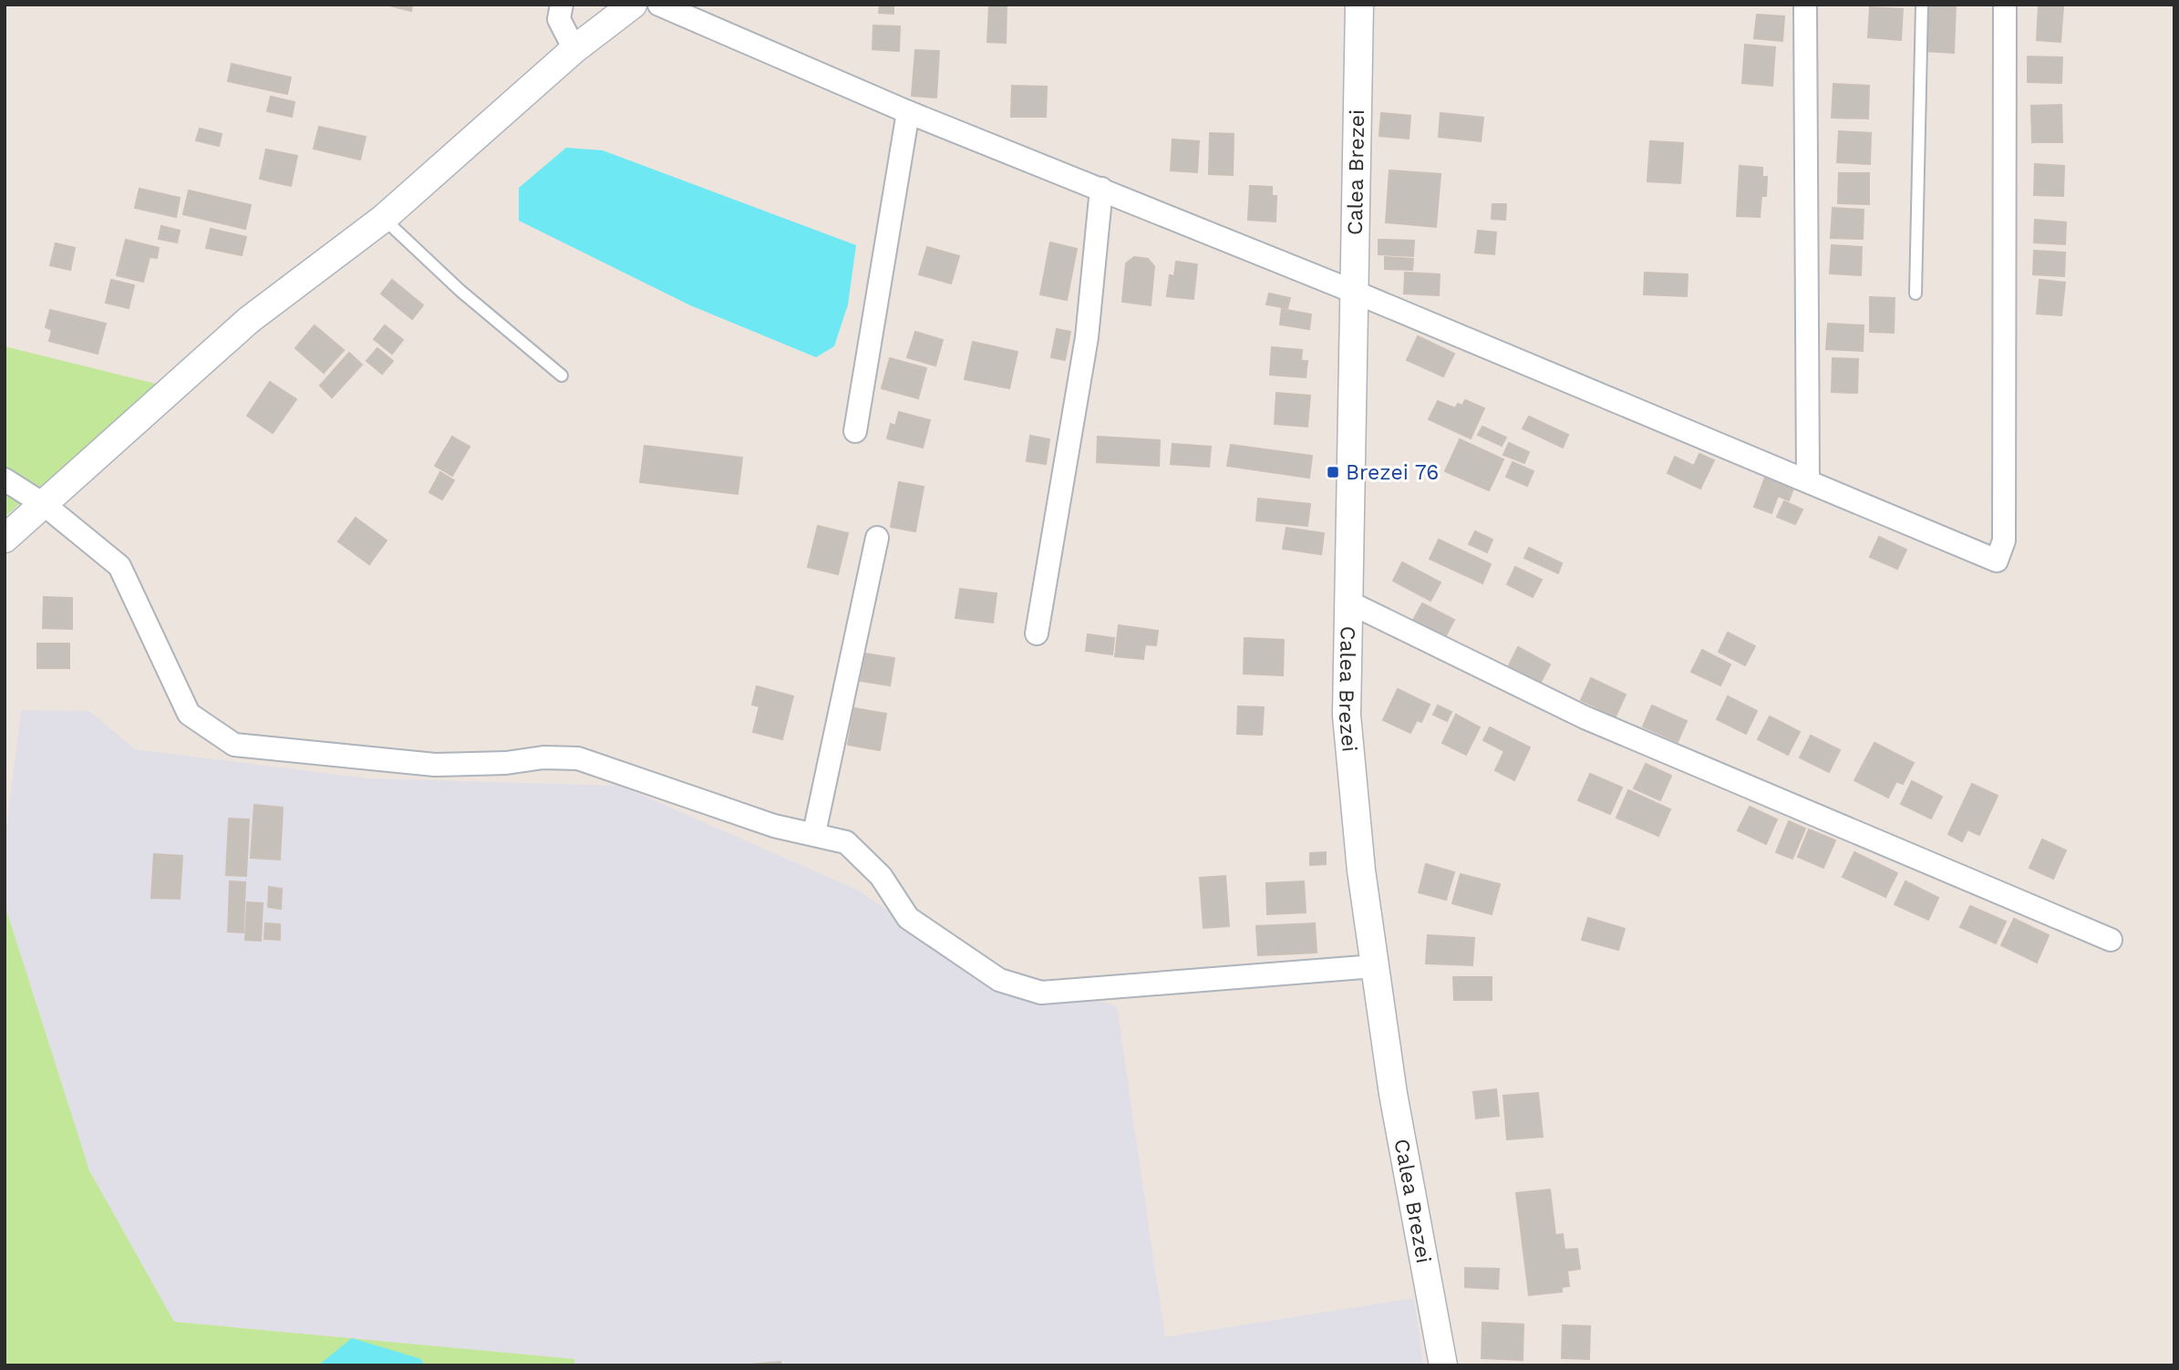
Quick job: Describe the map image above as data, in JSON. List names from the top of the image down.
{
  "streets": {
    "street": ["Calea Brezei"]
  },
  "places": {
    "transit": ["Brezei 76"]
  }
}
